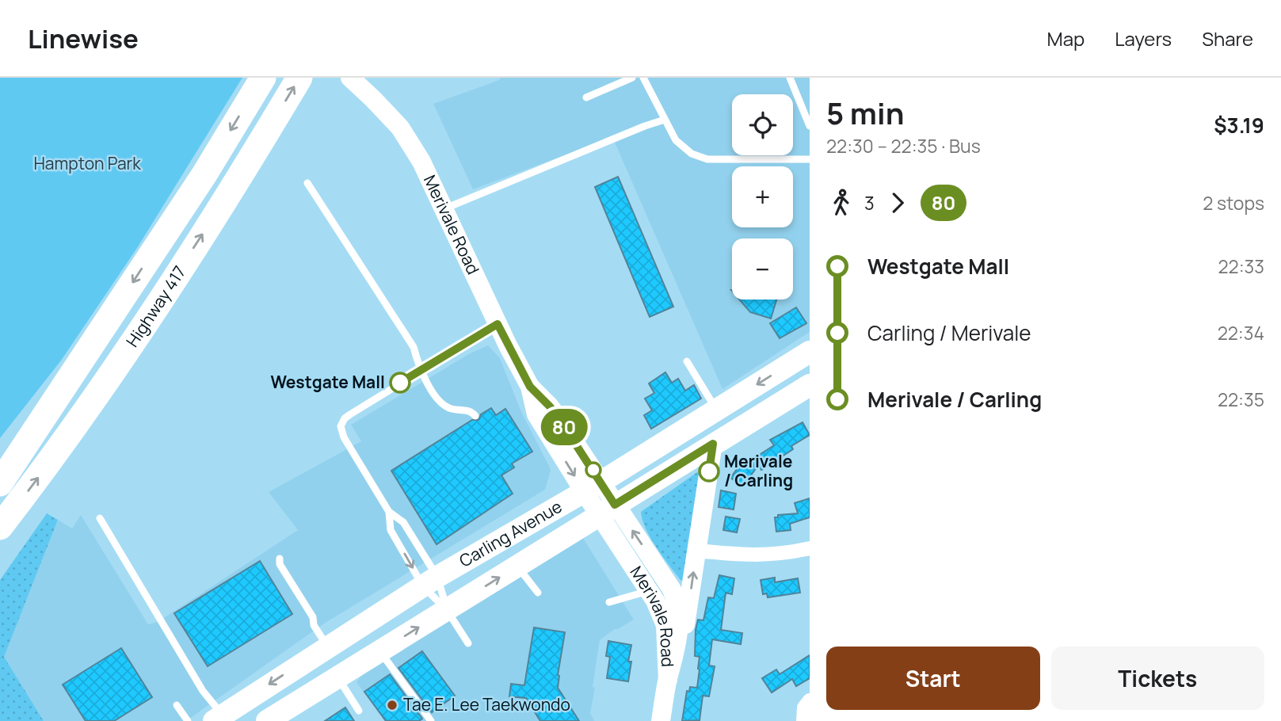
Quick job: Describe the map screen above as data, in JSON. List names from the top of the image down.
{
  "streets": {
    "highway": ["Highway 417"],
    "main road": ["Merivale Road", "Carling Avenue"]
  },
  "crossings": [
    ["Merivale Road", "Carling Avenue"]
  ],
  "parks": ["Hampton Park"],
  "places": ["Westgate Mall", "Merivale / Carling", "Tae E. Lee Taekwondo"],
  "lines": ["bus line 80"],
  "page": {
    "header": "Linewise",
    "nav": ["Map", "Layers", "Share"],
    "on_map": "80",
    "heading": ["5 min", "22:30 – 22:35 · Bus", "$3.19"],
    "map_buttons": ["+", "−"],
    "legs": ["3", "80", "2 stops"],
    "list": [
      {
        "name": "Westgate Mall",
        "value": "22:33"
      },
      {
        "name": "Carling / Merivale",
        "value": "22:34"
      },
      {
        "name": "Merivale / Carling",
        "value": "22:35"
      }
    ],
    "buttons": ["Start", "Tickets"]
  }
}
